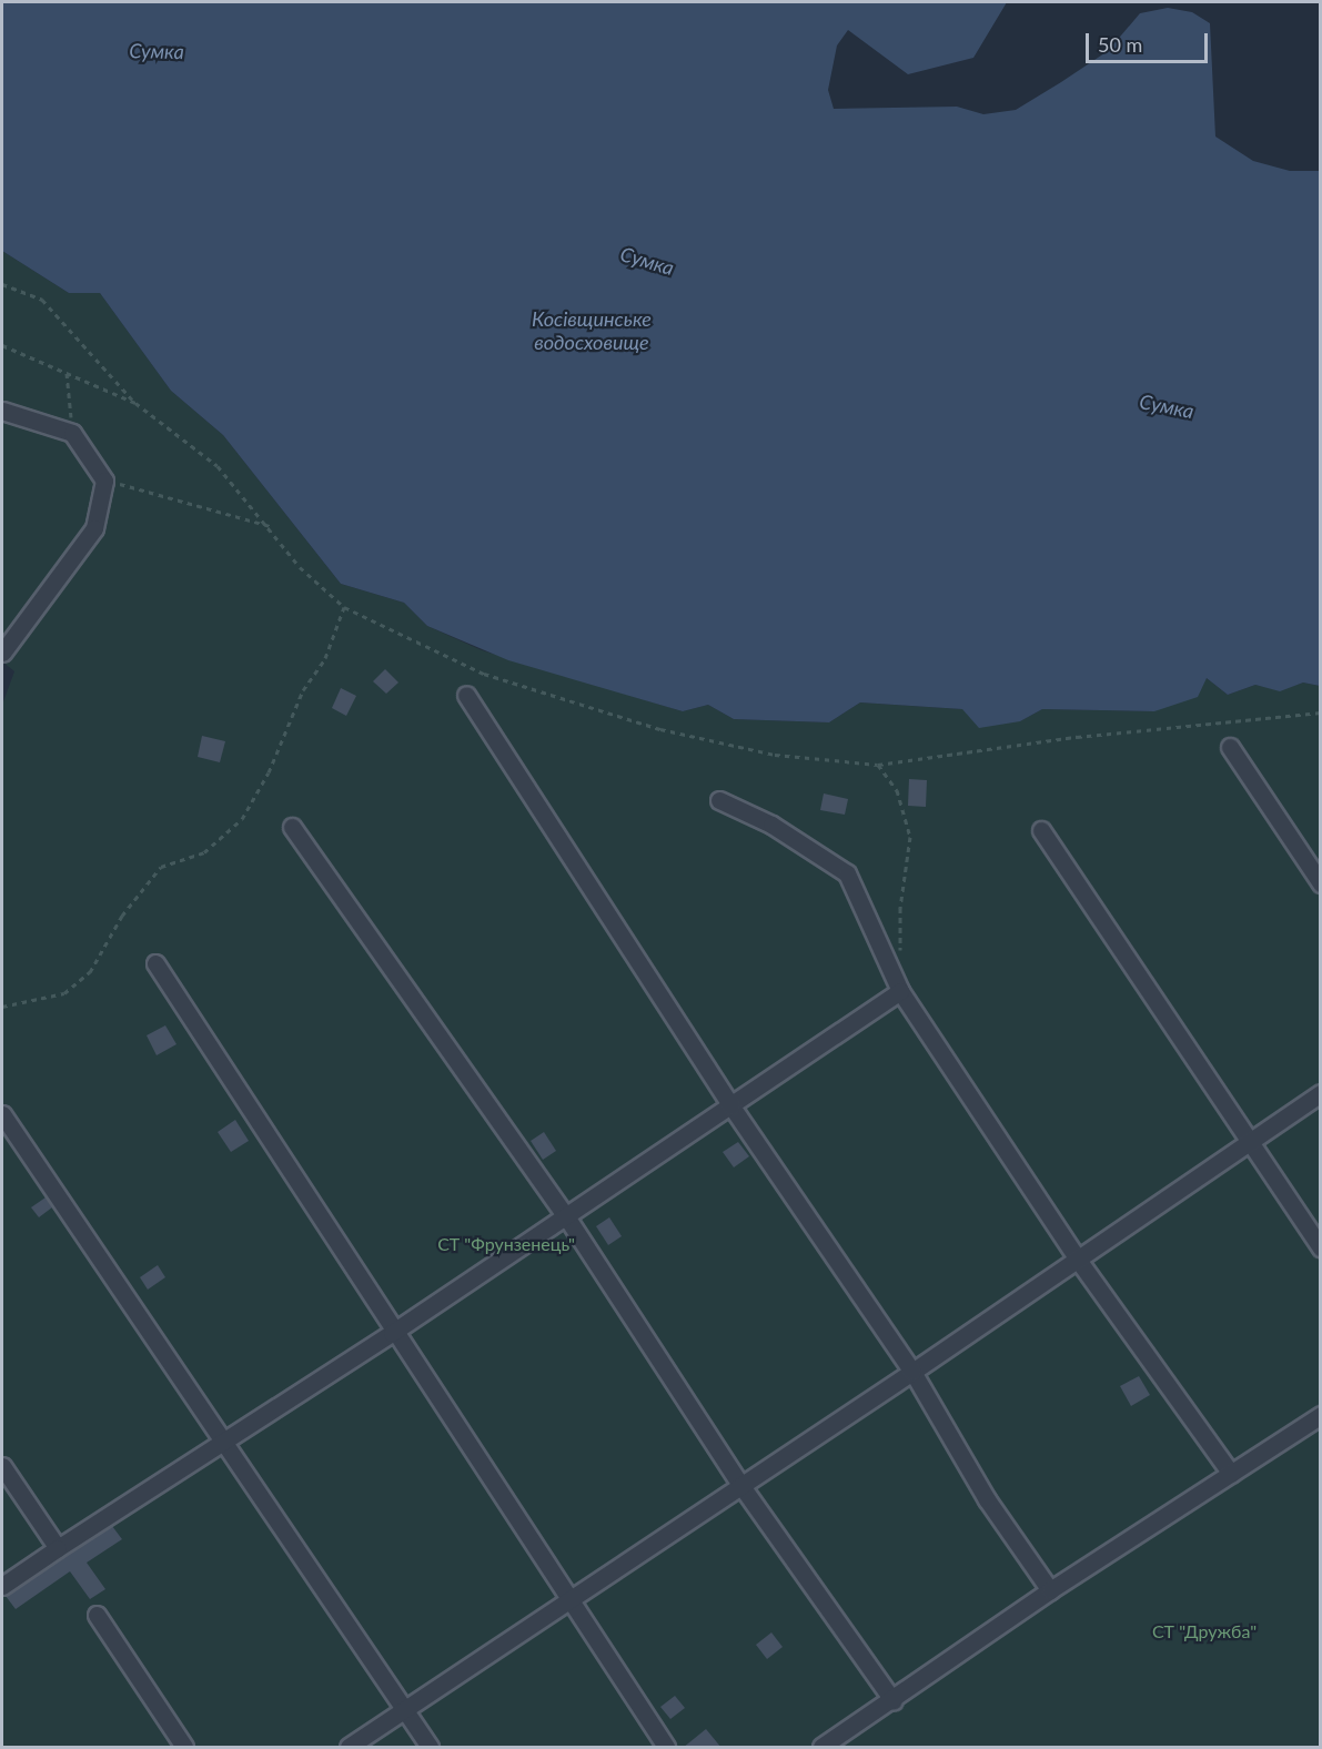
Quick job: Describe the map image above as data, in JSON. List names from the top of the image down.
{
  "water": ["Сумка", "Косівщинське водосховище"],
  "parks": ["СТ \"Фрунзенець\"", "СТ \"Дружба\""],
  "scale_bar": "50 m"
}
